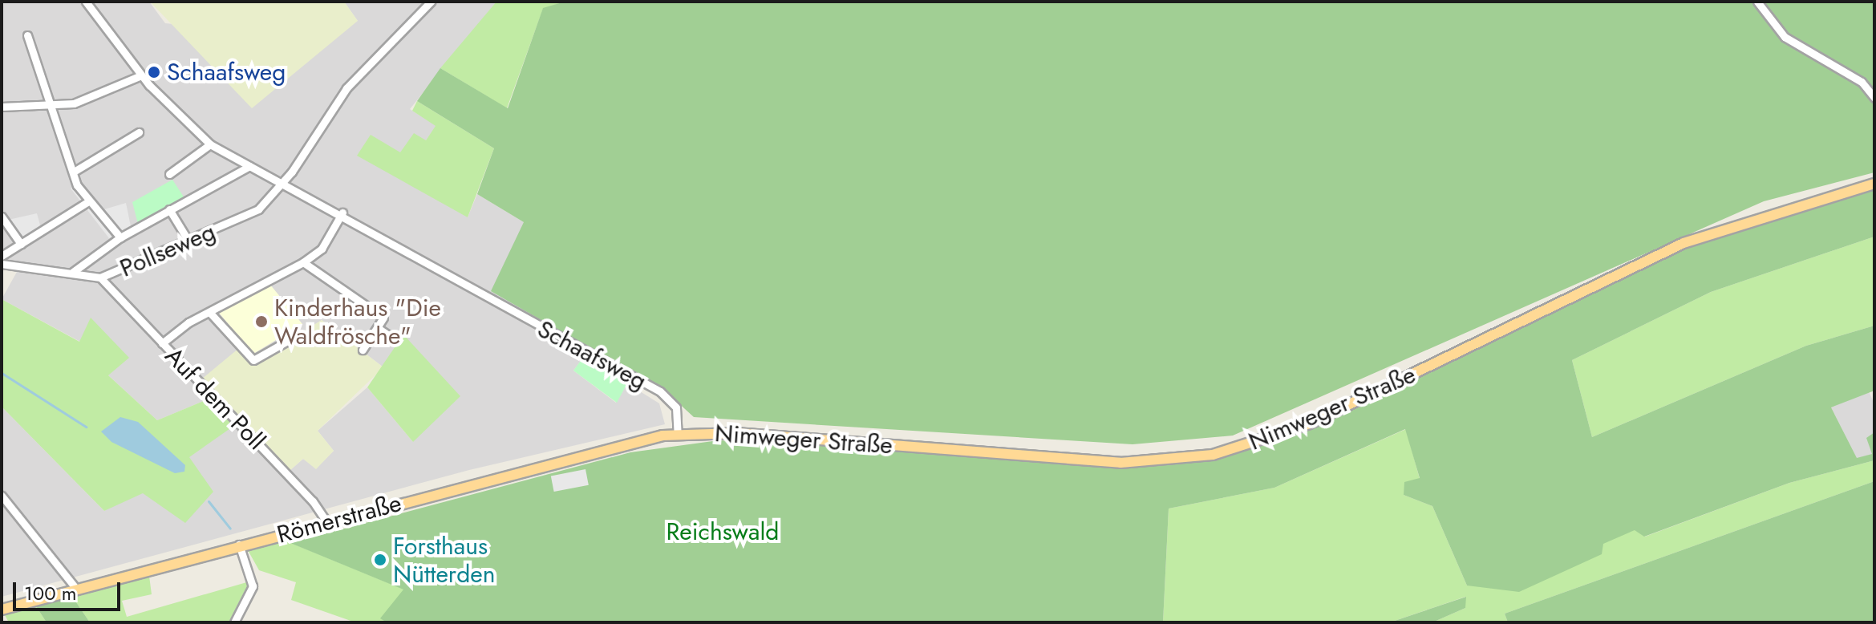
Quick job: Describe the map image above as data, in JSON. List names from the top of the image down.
{
  "streets": {
    "main road": ["Nimweger Straße", "Römerstraße"],
    "street": ["Pollseweg", "Schaafsweg", "Auf dem Poll"]
  },
  "crossings": [
    ["Pollseweg", "Schaafsweg"],
    ["Pollseweg", "Auf dem Poll"],
    ["Schaafsweg", "Nimweger Straße"],
    ["Schaafsweg", "Römerstraße"],
    ["Auf dem Poll", "Römerstraße"],
    ["Nimweger Straße", "Römerstraße"]
  ],
  "parks": ["Reichswald"],
  "places": ["Schaafsweg", "Kinderhaus \"Die Waldfrösche\"", "Forsthaus Nütterden"],
  "scale_bar": "100 m"
}
